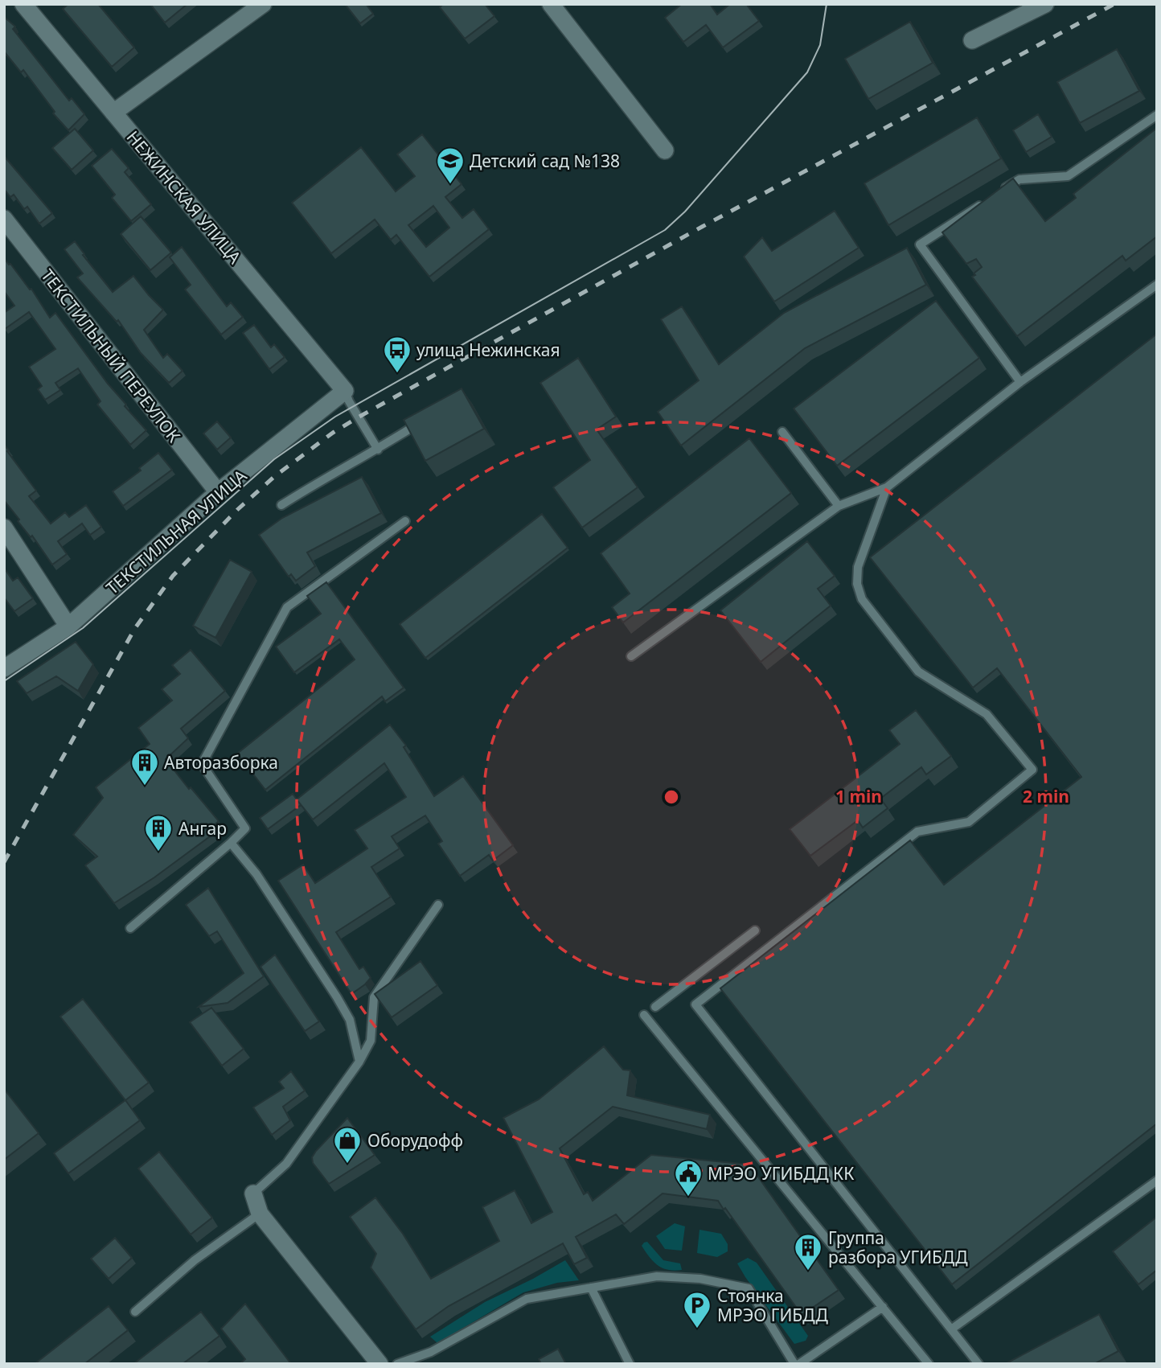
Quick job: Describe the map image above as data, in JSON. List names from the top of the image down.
{
  "streets": {
    "street": ["НЕЖИНСКАЯ УЛИЦА", "ТЕКСТИЛЬНЫЙ ПЕРЕУЛОК", "ТЕКСТИЛЬНАЯ УЛИЦА"]
  },
  "crossings": [
    ["НЕЖИНСКАЯ УЛИЦА", "ТЕКСТИЛЬНАЯ УЛИЦА"],
    ["ТЕКСТИЛЬНЫЙ ПЕРЕУЛОК", "ТЕКСТИЛЬНАЯ УЛИЦА"]
  ],
  "places": {
    "school or university": ["Детский сад №138"],
    "bus stop": ["улица Нежинская"],
    "building": ["Авторазборка", "Ангар", "Группа разбора УГИБДД"],
    "shop": ["Оборудофф"],
    "public building": ["МРЭО УГИБДД КК"],
    "parking": ["Стоянка МРЭО ГИБДД"]
  },
  "rings": ["1 min", "2 min"]
}
